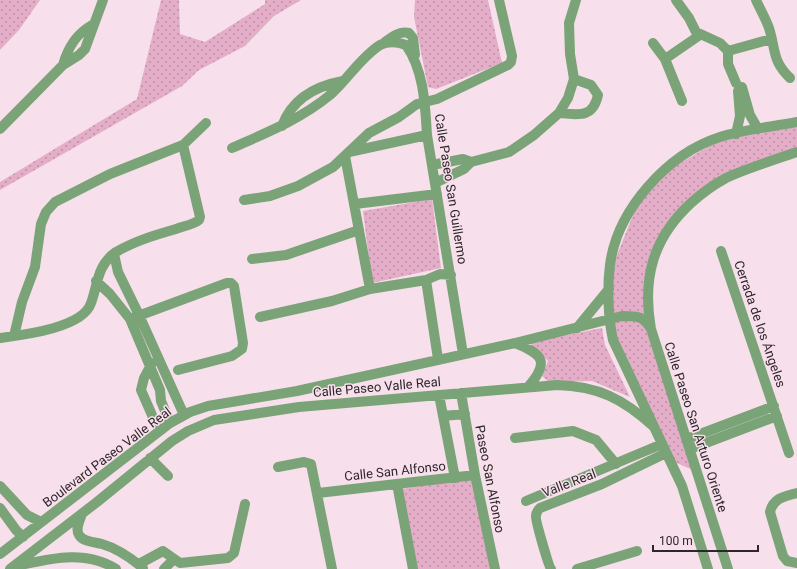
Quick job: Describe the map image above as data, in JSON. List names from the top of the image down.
{
  "streets": {
    "street": [
      "Calle Paseo San Guillermo",
      "Cerrada de los Ángeles",
      "Calle Paseo Valle Real",
      "Calle Paseo San Arturo Oriente",
      "Boulevard Paseo Valle Real",
      "Calle San Alfonso",
      "Paseo San Alfonso",
      "Valle Real"
    ]
  },
  "crossings": [
    ["Calle Paseo San Guillermo", "Calle Paseo Valle Real"],
    ["Cerrada de los Ángeles", "Calle Paseo San Arturo Oriente"],
    ["Calle Paseo Valle Real", "Calle Paseo San Arturo Oriente"],
    ["Calle Paseo Valle Real", "Boulevard Paseo Valle Real"],
    ["Calle Paseo Valle Real", "Paseo San Alfonso"],
    ["Calle San Alfonso", "Paseo San Alfonso"]
  ],
  "scale_bar": "100 m"
}
